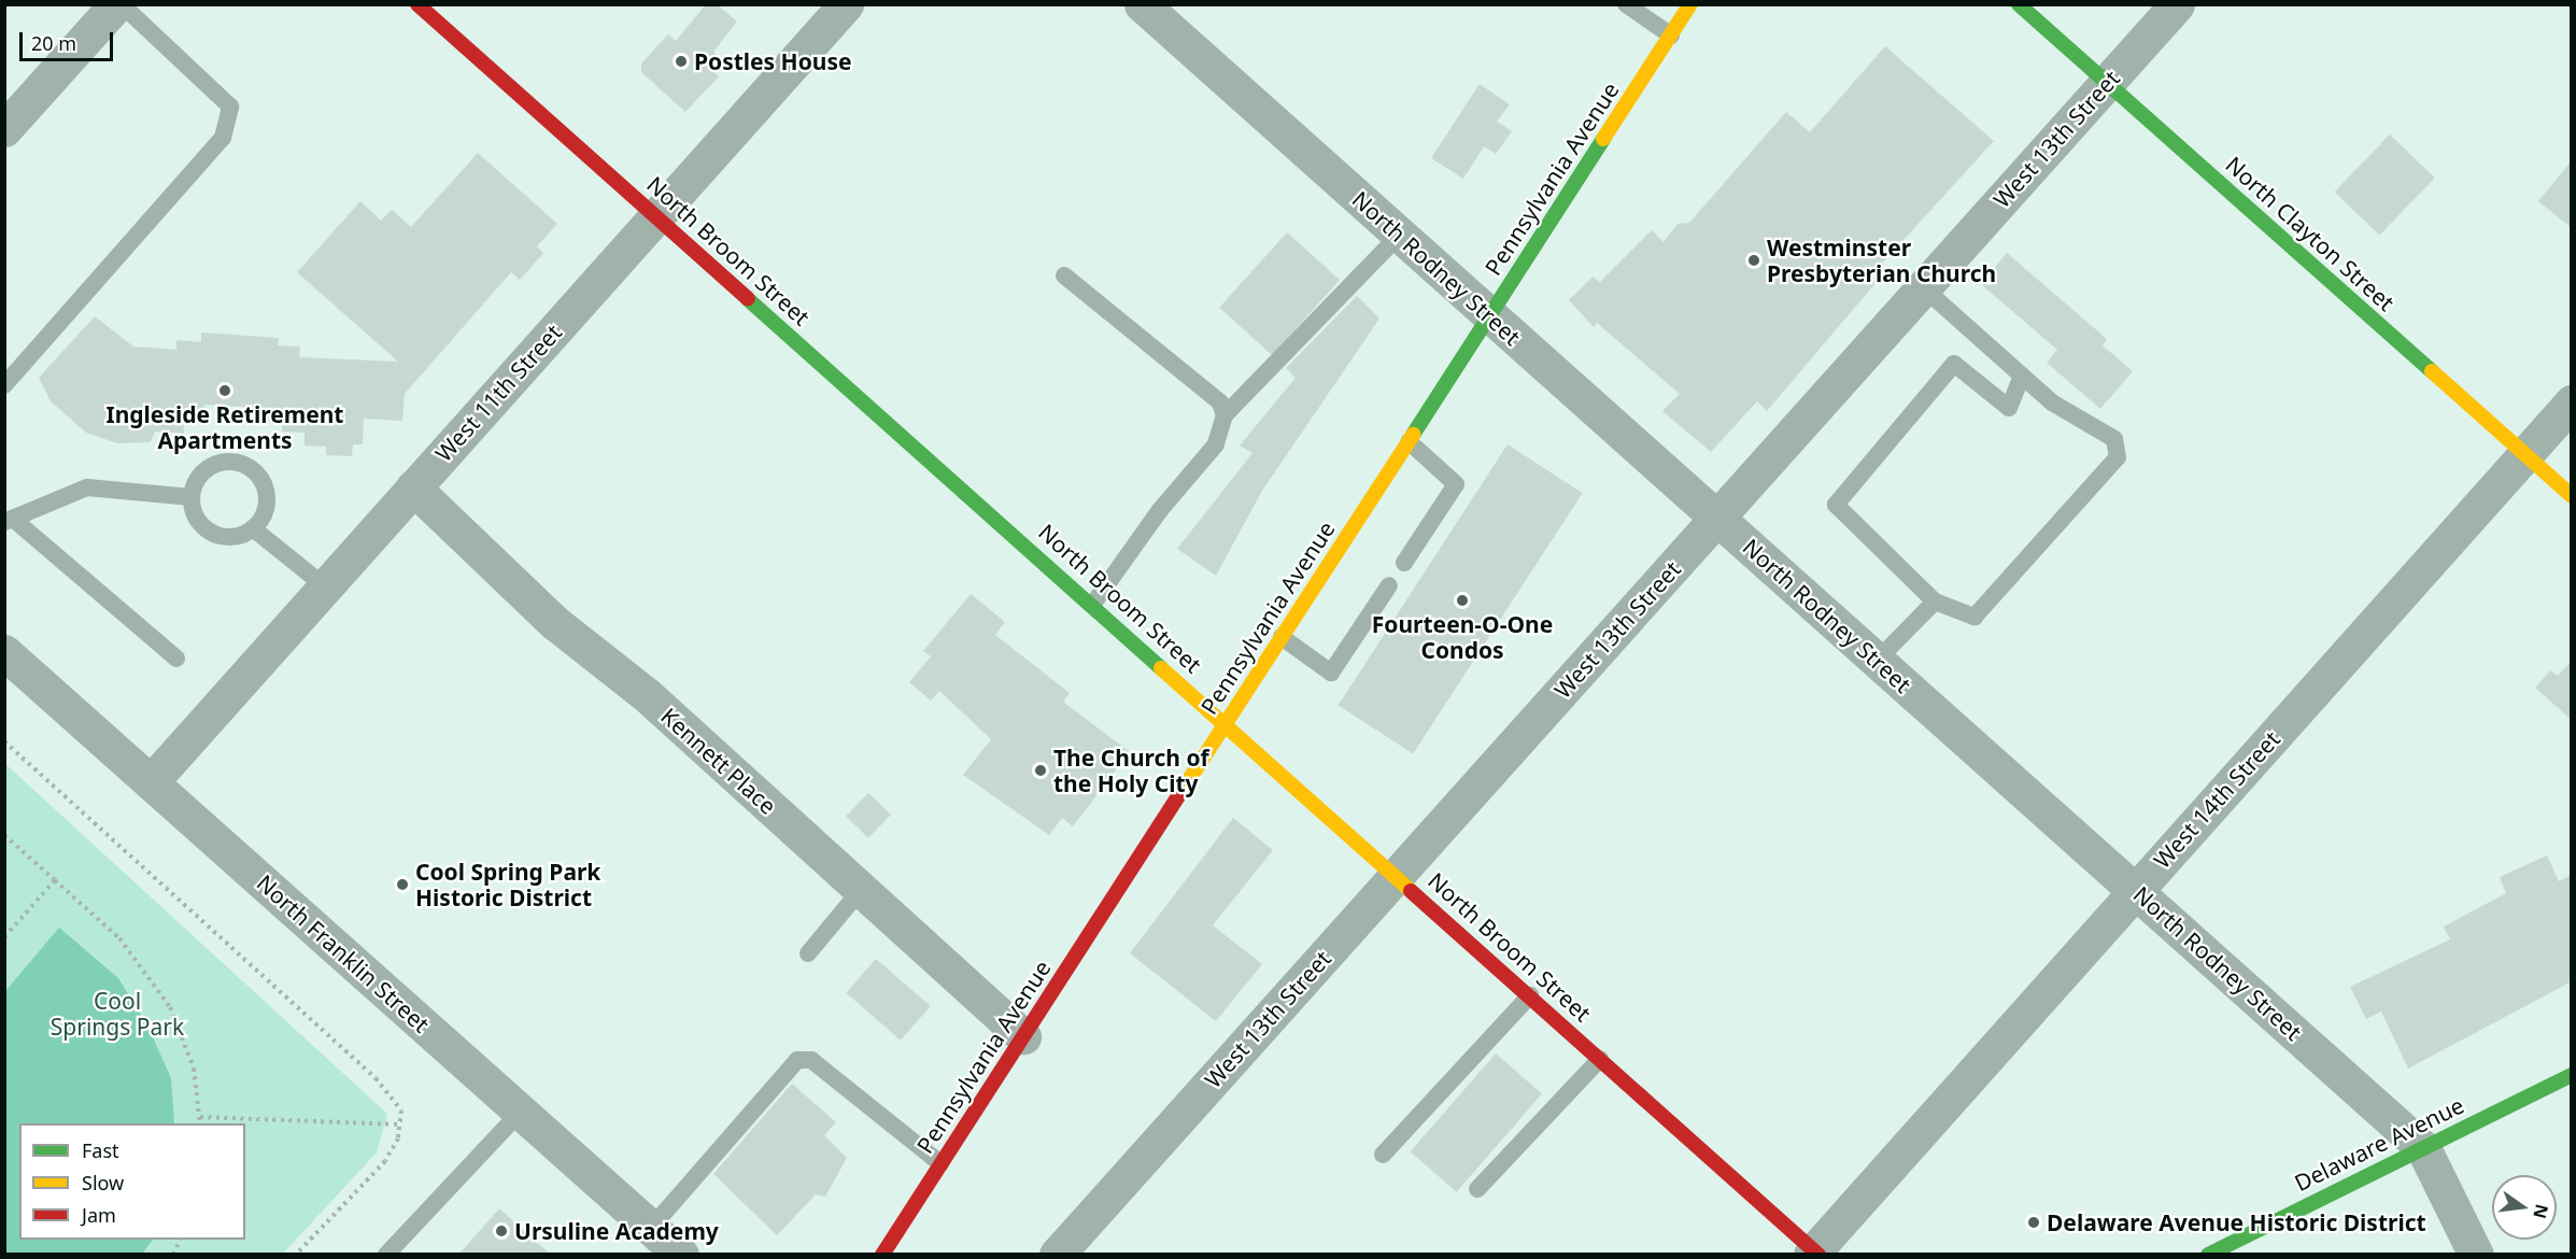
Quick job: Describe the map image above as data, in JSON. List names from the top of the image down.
{
  "streets": {
    "street": [
      "West 13th Street",
      "Pennsylvania Avenue",
      "North Clayton Street",
      "North Broom Street",
      "North Rodney Street",
      "West 11th Street",
      "Kennett Place",
      "West 14th Street",
      "North Franklin Street",
      "Delaware Avenue"
    ]
  },
  "crossings": [
    ["West 13th Street", "North Clayton Street"],
    ["West 13th Street", "North Broom Street"],
    ["West 13th Street", "North Rodney Street"],
    ["Pennsylvania Avenue", "North Broom Street"],
    ["Pennsylvania Avenue", "North Rodney Street"],
    ["Pennsylvania Avenue", "Kennett Place"],
    ["North Clayton Street", "West 14th Street"],
    ["North Broom Street", "West 11th Street"],
    ["North Broom Street", "West 14th Street"],
    ["North Rodney Street", "West 14th Street"],
    ["North Rodney Street", "Delaware Avenue"],
    ["West 11th Street", "Kennett Place"],
    ["West 11th Street", "North Franklin Street"]
  ],
  "parks": ["Cool Springs Park"],
  "places": [
    "Postles House",
    "Westminster Presbyterian Church",
    "Ingleside Retirement Apartments",
    "Fourteen-O-One Condos",
    "The Church of the Holy City",
    "Cool Spring Park Historic District",
    "Delaware Avenue Historic District",
    "Ursuline Academy"
  ],
  "legend": ["Fast", "Slow", "Jam"],
  "scale_bar": "20 m",
  "north": "right"
}
